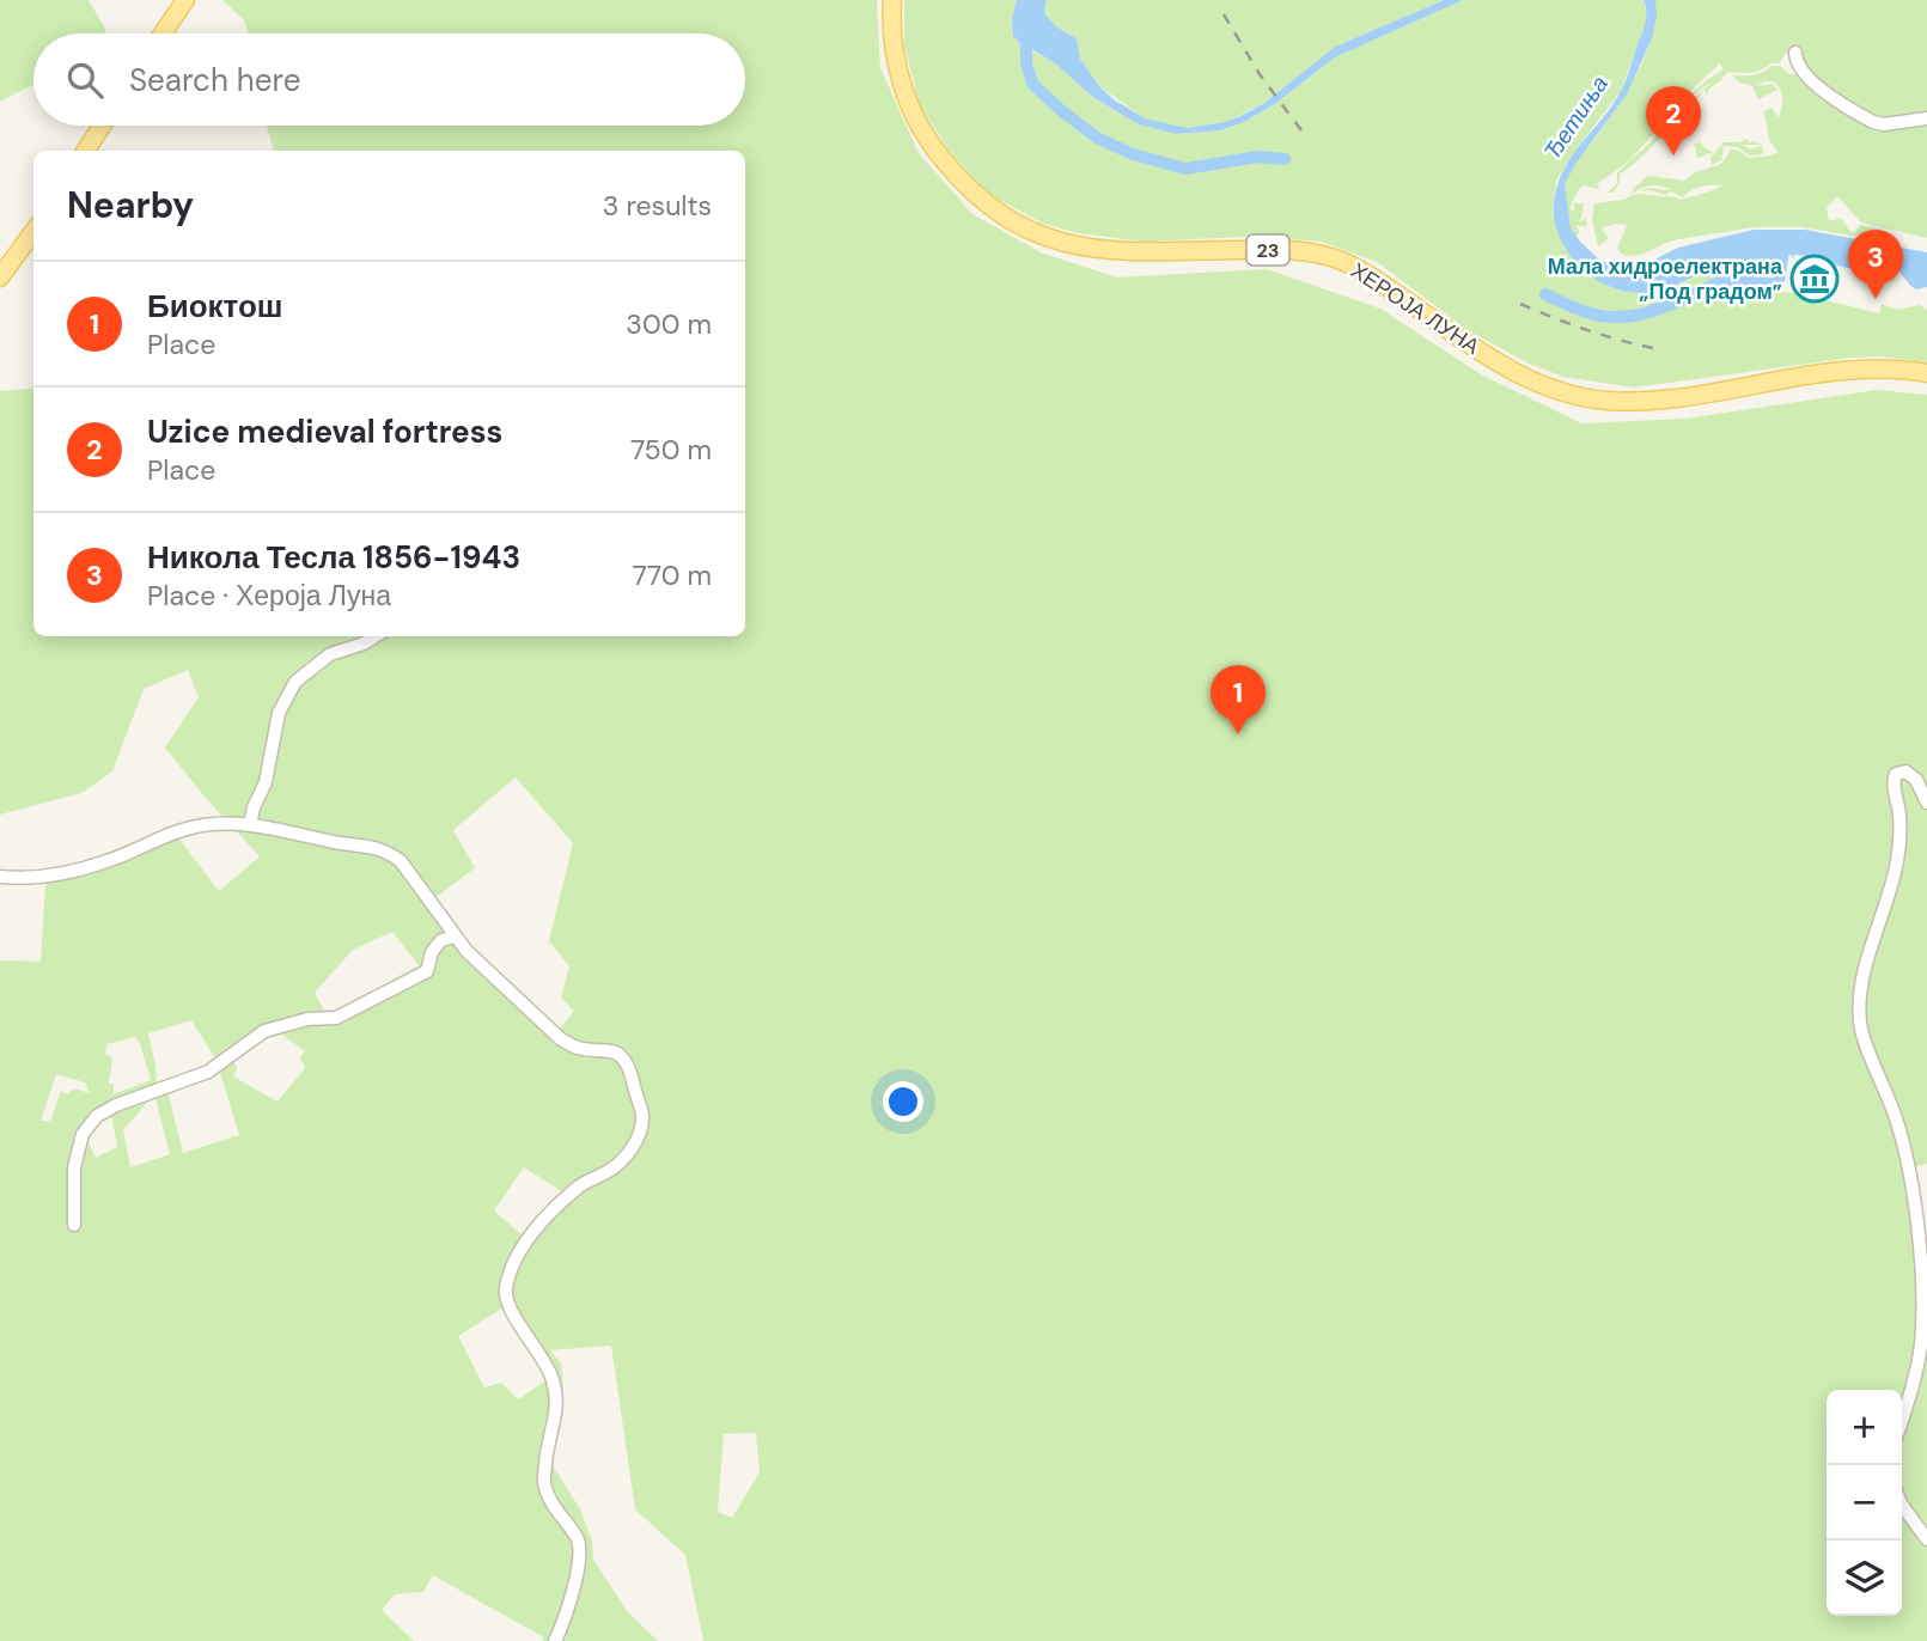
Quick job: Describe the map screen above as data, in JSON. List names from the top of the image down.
{
  "streets": {
    "main road": ["23", "ХЕРОЈА ЛУНА"]
  },
  "water": ["Ђетиња"],
  "places": {
    "museum": ["Мала хидроелектрана „Под градом”"]
  },
  "page": {
    "search": "Search here",
    "pins": ["2", "3", "1"],
    "heading": ["Nearby", "3 results"],
    "list": [
      {
        "mark": "1",
        "name": "Биоктош",
        "note": "Place",
        "value": "300 m"
      },
      {
        "mark": "2",
        "name": "Uzice medieval fortress",
        "note": "Place",
        "value": "750 m"
      },
      {
        "mark": "3",
        "name": "Никола Тесла 1856-1943",
        "note": "Place · Хероја Луна",
        "value": "770 m"
      }
    ],
    "map_buttons": ["+", "−"]
  }
}
